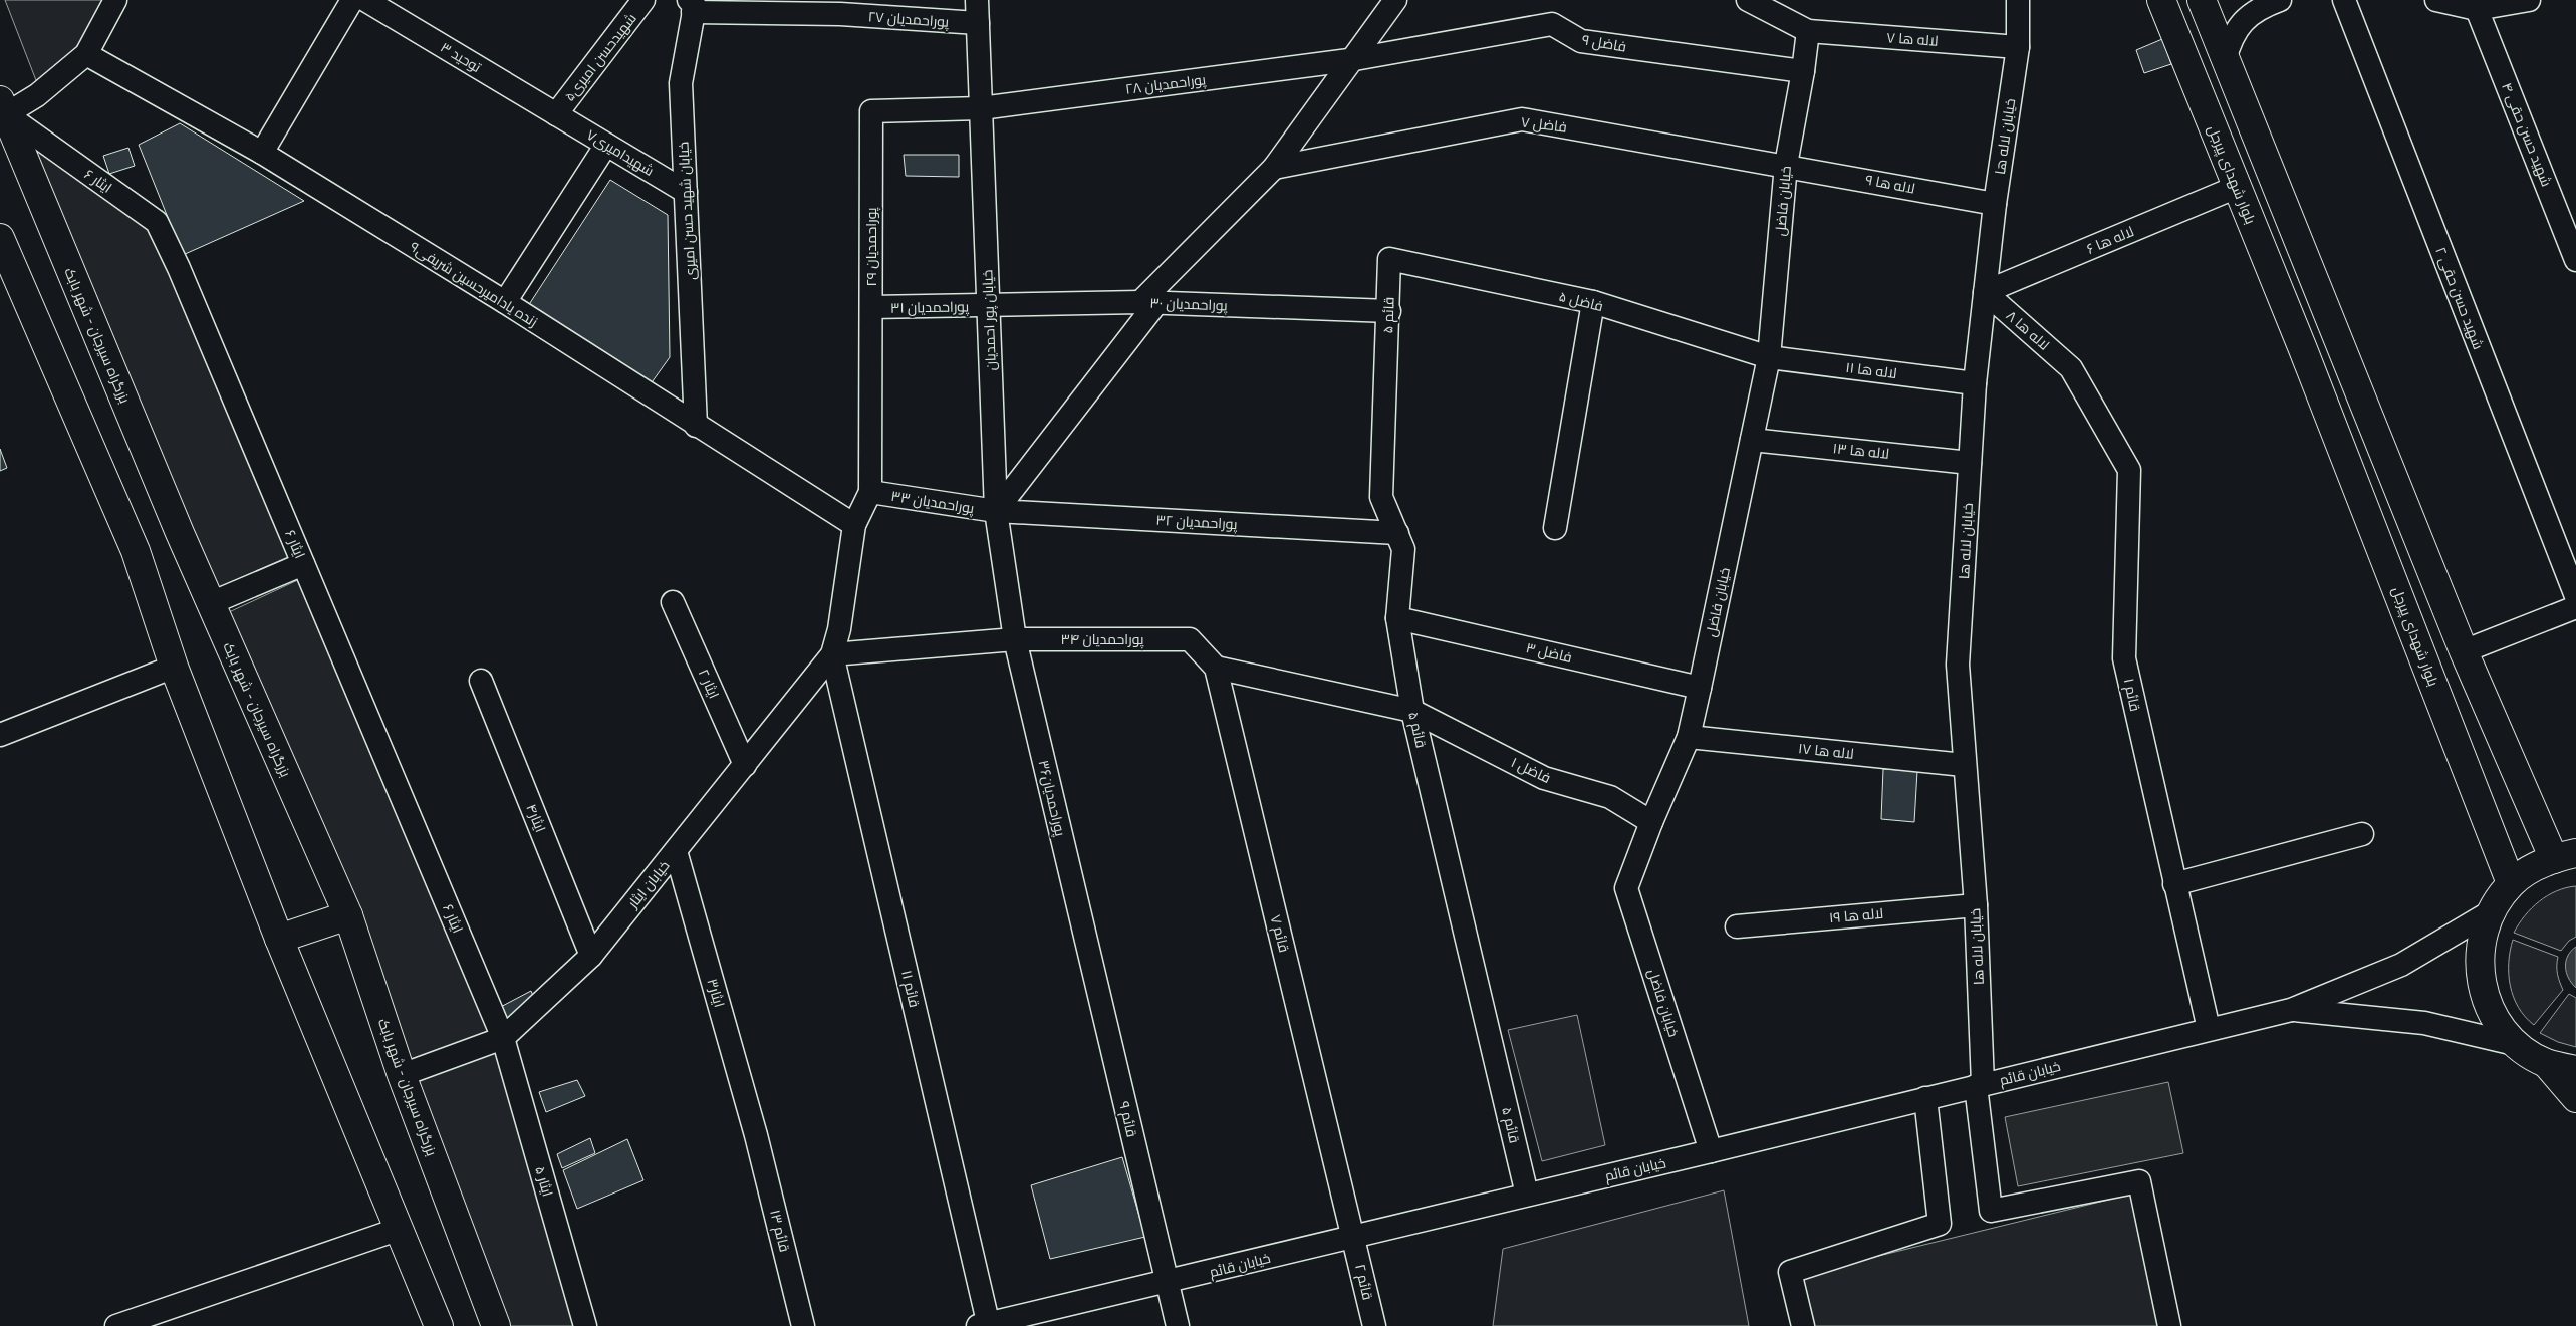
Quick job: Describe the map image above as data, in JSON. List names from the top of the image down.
{
  "streets": {
    "main road": ["بلوار شهدای پیرجل", "بزرگراه سیرجان - شهر بابک"],
    "street": [
      "پوراحمدیان ۲۷",
      "لاله ها ۷",
      "فاضل ۹",
      "توحید ۳",
      "شهیدحسن امیری۵",
      "پوراحمدیان ۲۸",
      "فاضل ۷",
      "شهید حسن حقی ۴",
      "خیابان لاله ها",
      "شهیدامیری۷",
      "ایثار ۶",
      "لاله ها ۹",
      "خیابان فاضل",
      "خیابان شهید حسن امیری",
      "لاله ها ۶",
      "پوراحمدیان ۲۹",
      "زنده یادامیرحسین شریفی۹",
      "شهید حسن حقی ۲",
      "فاضل ۵",
      "پوراحمدیان ۳۰",
      "پوراحمدیان ۳۱",
      "قائم ۵",
      "خیابان پور احمدیان",
      "لاله ها ۸",
      "لاله ها ۱۱",
      "لاله ها ۱۳",
      "پوراحمدیان ۳۳",
      "پوراحمدیان ۳۲",
      "پوراحمدیان ۳۴",
      "فاضل ۳",
      "ایثار ۲",
      "قائم ۱",
      "لاله ها ۱۷",
      "فاضل ۱",
      "پوراحمدیان۳۶",
      "ایثار۴",
      "خیابان ایثار",
      "لاله ها ۱۹",
      "قائم ۷",
      "قائم ۱۱",
      "ایثار۳",
      "خیابان قائم",
      "قائم ۹",
      "ایثار ۵",
      "قائم ۱۳",
      "قائم ۲"
    ]
  },
  "crossings": [
    ["پوراحمدیان ۲۷", "خیابان شهید حسن امیری"],
    ["پوراحمدیان ۲۷", "خیابان پور احمدیان"],
    ["لاله ها ۷", "خیابان لاله ها"],
    ["لاله ها ۷", "خیابان فاضل"],
    ["فاضل ۹", "پوراحمدیان ۲۸"],
    ["فاضل ۹", "خیابان فاضل"],
    ["توحید ۳", "شهیدحسن امیری۵"],
    ["توحید ۳", "شهیدامیری۷"],
    ["شهیدحسن امیری۵", "شهیدامیری۷"],
    ["پوراحمدیان ۲۸", "پوراحمدیان ۲۹"],
    ["پوراحمدیان ۲۸", "خیابان پور احمدیان"],
    ["فاضل ۷", "لاله ها ۹"],
    ["فاضل ۷", "خیابان فاضل"],
    ["خیابان لاله ها", "لاله ها ۹"],
    ["خیابان لاله ها", "لاله ها ۶"],
    ["خیابان لاله ها", "لاله ها ۸"],
    ["خیابان لاله ها", "لاله ها ۱۱"],
    ["خیابان لاله ها", "لاله ها ۱۳"],
    ["خیابان لاله ها", "لاله ها ۱۷"],
    ["خیابان لاله ها", "لاله ها ۱۹"],
    ["خیابان لاله ها", "خیابان قائم"],
    ["شهیدامیری۷", "خیابان شهید حسن امیری"],
    ["بلوار شهدای پیرجل", "لاله ها ۶"],
    ["ایثار ۶", "بزرگراه سیرجان - شهر بابک"],
    ["ایثار ۶", "خیابان ایثار"],
    ["ایثار ۶", "ایثار ۵"],
    ["لاله ها ۹", "خیابان فاضل"],
    ["خیابان فاضل", "فاضل ۵"],
    ["خیابان فاضل", "لاله ها ۱۱"],
    ["خیابان فاضل", "لاله ها ۱۳"],
    ["خیابان فاضل", "فاضل ۳"],
    ["خیابان فاضل", "لاله ها ۱۷"],
    ["خیابان فاضل", "فاضل ۱"],
    ["خیابان فاضل", "خیابان قائم"],
    ["خیابان شهید حسن امیری", "زنده یادامیرحسین شریفی۹"],
    ["لاله ها ۶", "لاله ها ۸"],
    ["پوراحمدیان ۲۹", "پوراحمدیان ۳۱"],
    ["پوراحمدیان ۲۹", "خیابان پور احمدیان"],
    ["پوراحمدیان ۲۹", "پوراحمدیان ۳۳"],
    ["پوراحمدیان ۲۹", "خیابان ایثار"],
    ["زنده یادامیرحسین شریفی۹", "خیابان ایثار"],
    ["فاضل ۵", "قائم ۵"],
    ["فاضل ۵", "لاله ها ۱۱"],
    ["پوراحمدیان ۳۰", "پوراحمدیان ۳۱"],
    ["پوراحمدیان ۳۰", "قائم ۵"],
    ["پوراحمدیان ۳۰", "خیابان پور احمدیان"],
    ["پوراحمدیان ۳۱", "خیابان پور احمدیان"],
    ["قائم ۵", "پوراحمدیان ۳۲"],
    ["قائم ۵", "فاضل ۳"],
    ["قائم ۵", "فاضل ۱"],
    ["قائم ۵", "خیابان قائم"],
    ["خیابان پور احمدیان", "پوراحمدیان ۳۳"],
    ["خیابان پور احمدیان", "پوراحمدیان ۳۲"],
    ["خیابان پور احمدیان", "پوراحمدیان ۳۴"],
    ["خیابان پور احمدیان", "پوراحمدیان۳۶"],
    ["لاله ها ۸", "قائم ۱"],
    ["بزرگراه سیرجان - شهر بابک", "خیابان ایثار"],
    ["پوراحمدیان ۳۳", "پوراحمدیان ۳۲"],
    ["پوراحمدیان ۳۳", "خیابان ایثار"],
    ["پوراحمدیان ۳۴", "فاضل ۱"],
    ["پوراحمدیان ۳۴", "پوراحمدیان۳۶"],
    ["پوراحمدیان ۳۴", "خیابان ایثار"],
    ["پوراحمدیان ۳۴", "قائم ۷"],
    ["پوراحمدیان ۳۴", "قائم ۱۱"],
    ["ایثار ۲", "خیابان ایثار"],
    ["قائم ۱", "خیابان قائم"],
    ["فاضل ۱", "قائم ۷"],
    ["پوراحمدیان۳۶", "قائم ۹"],
    ["ایثار۴", "خیابان ایثار"],
    ["خیابان ایثار", "قائم ۱۱"],
    ["خیابان ایثار", "ایثار۳"],
    ["خیابان ایثار", "ایثار ۵"],
    ["قائم ۷", "خیابان قائم"],
    ["قائم ۷", "قائم ۲"],
    ["قائم ۱۱", "خیابان قائم"],
    ["ایثار۳", "قائم ۱۳"],
    ["خیابان قائم", "قائم ۹"],
    ["خیابان قائم", "قائم ۲"]
  ]
}
